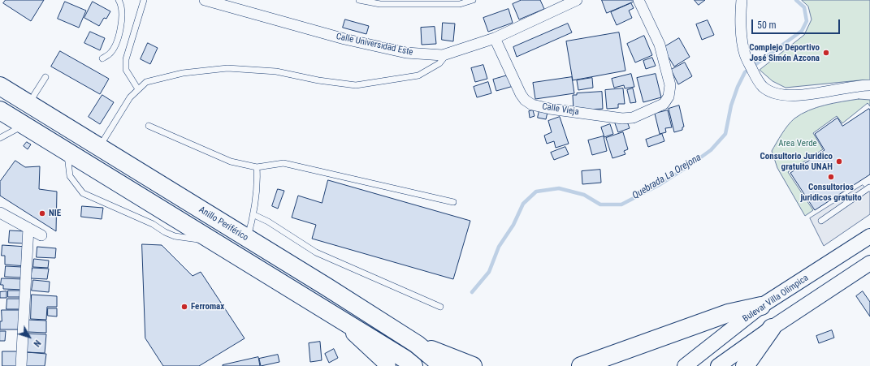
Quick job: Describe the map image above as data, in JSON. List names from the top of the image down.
{
  "streets": {
    "highway": ["Anillo Periférico"],
    "main road": ["Bulevar Villa Olímpica"],
    "street": ["Calle Universidad Este", "Calle Vieja"]
  },
  "crossings": [
    ["Calle Universidad Este", "Calle Vieja"]
  ],
  "water": ["Quebrada La Orejona"],
  "parks": ["Area Verde"],
  "places": [
    "Complejo Deportivo José Simón Azcona",
    "Consultorio Juridico gratuito UNAH",
    "Consultorios juridicos gratuito",
    "NIE",
    "Ferromax"
  ],
  "scale_bar": "50 m",
  "north": "bottom right"
}
